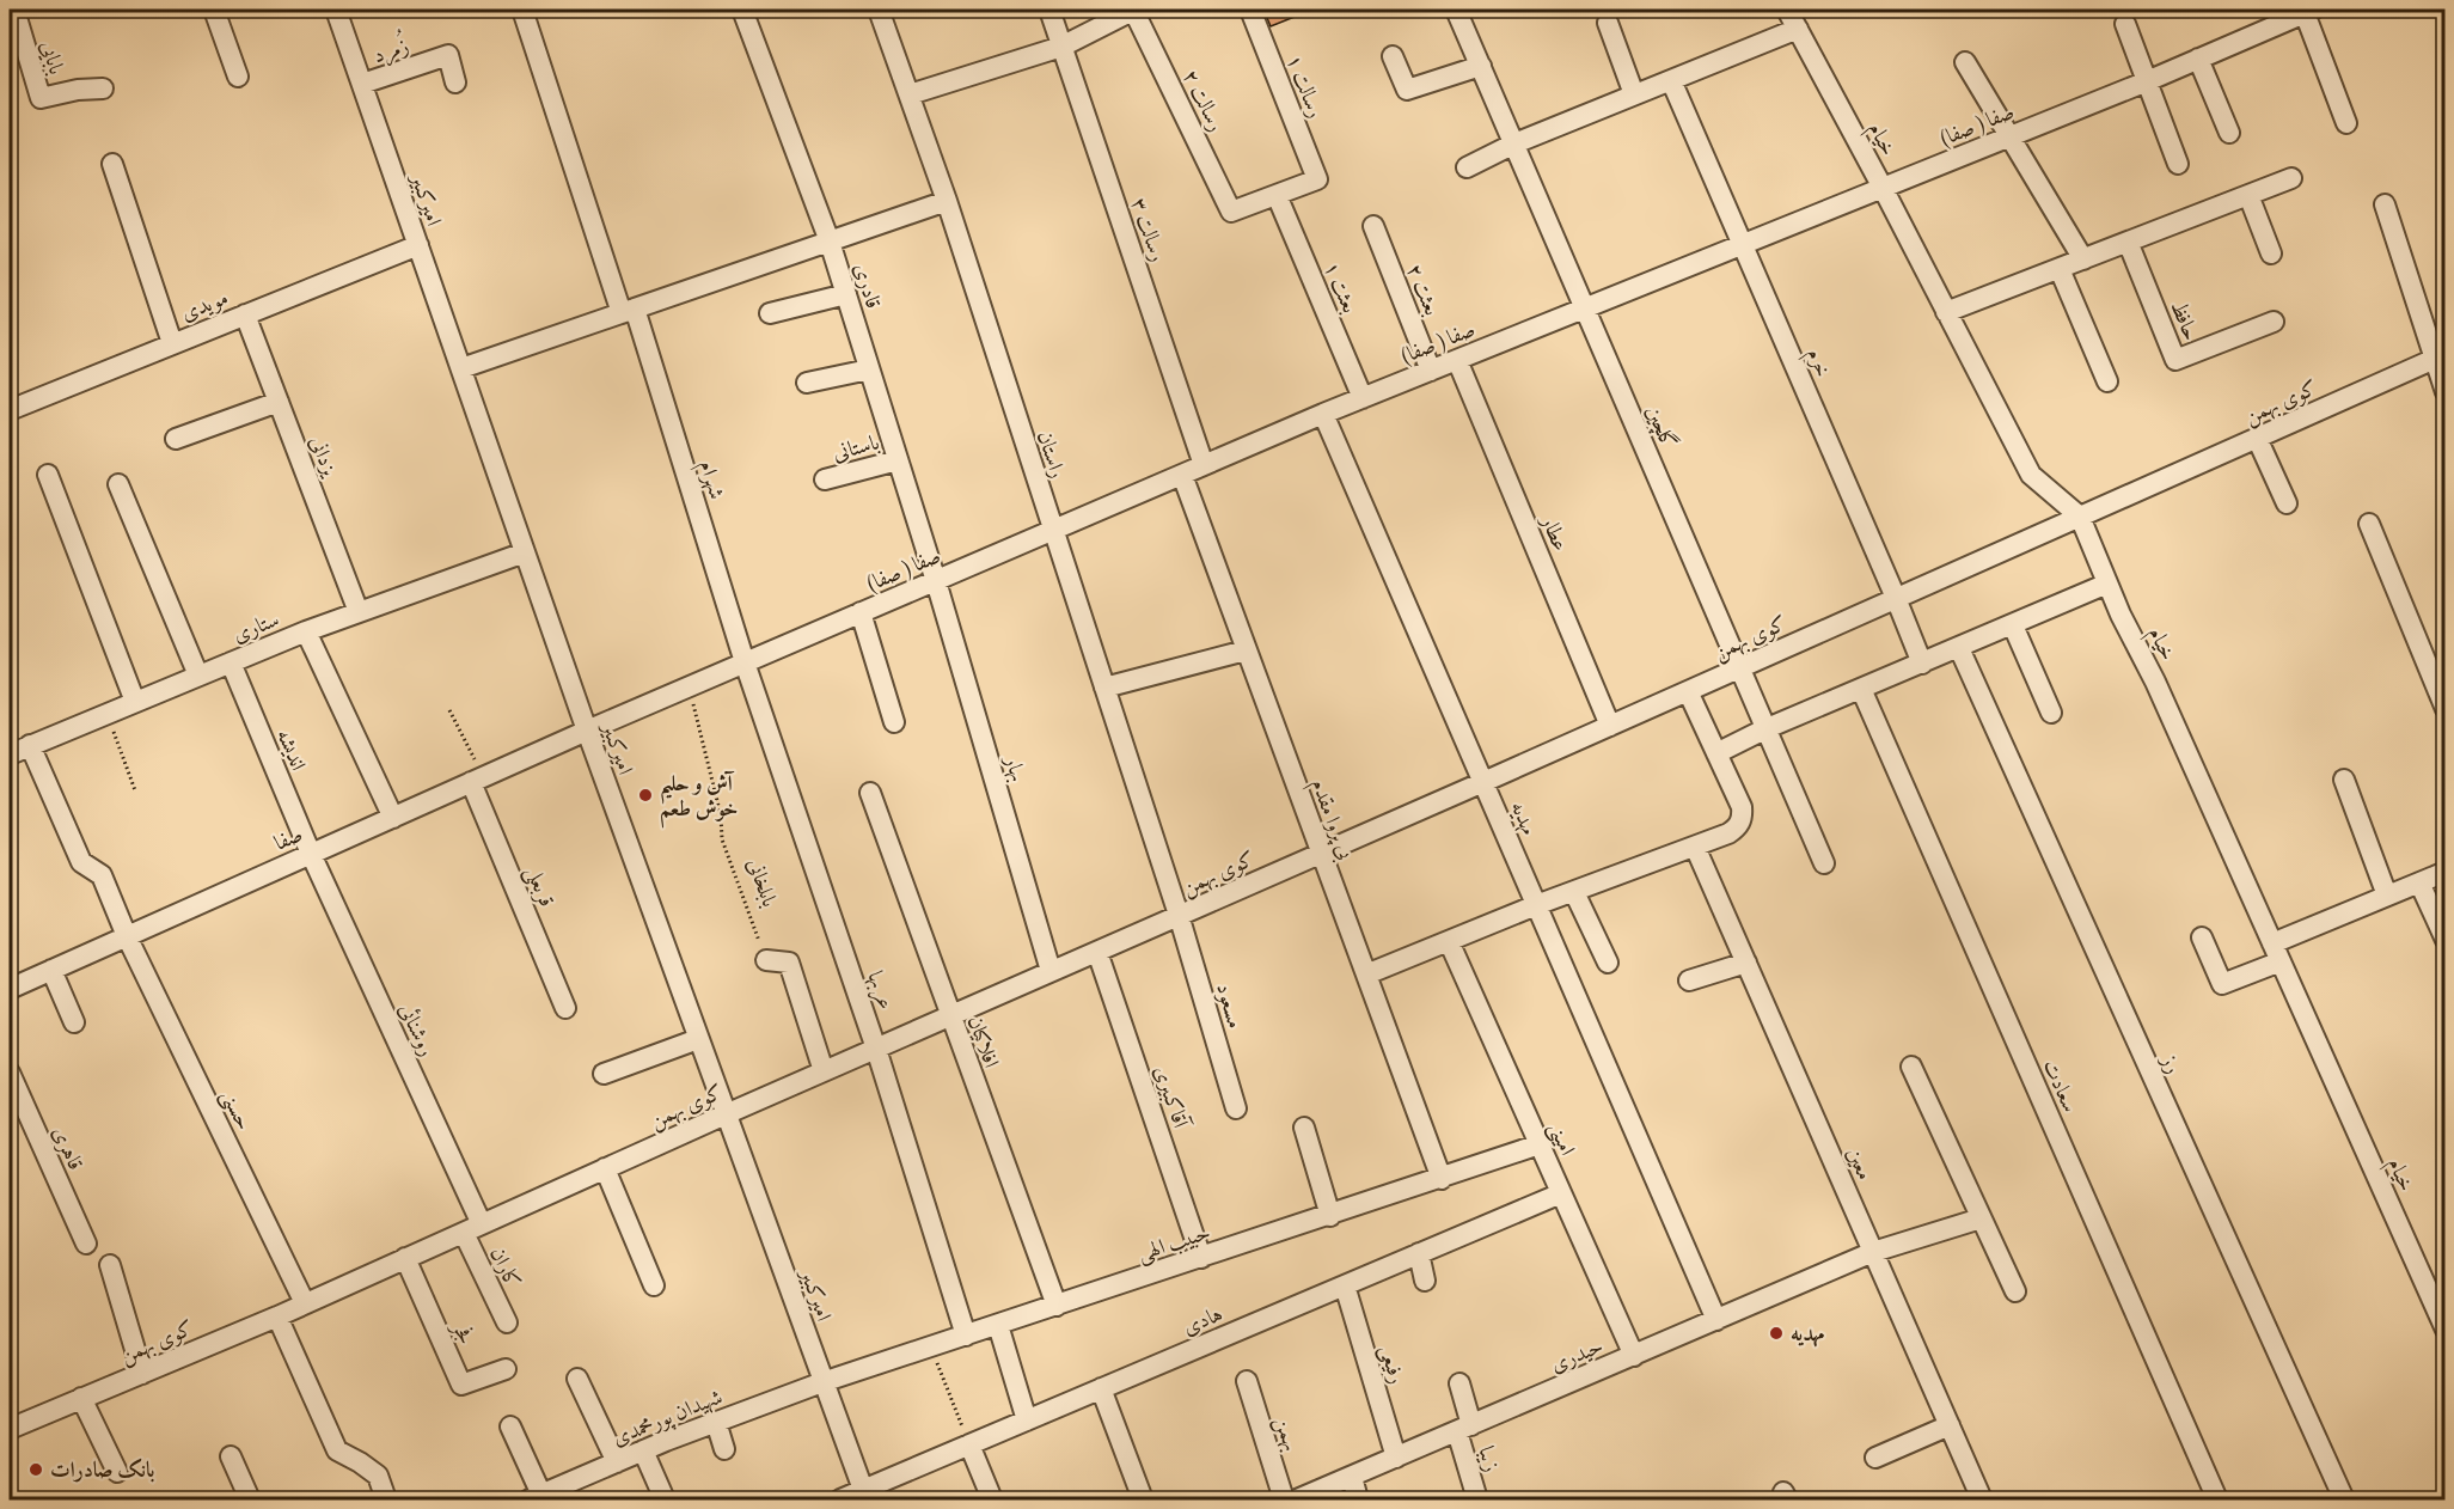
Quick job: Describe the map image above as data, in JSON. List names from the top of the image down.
{
  "streets": {
    "street": [
      "زُمرد",
      "بابایی",
      "رسالت ۱",
      "رسالت ۲",
      "صفا ( صفا)",
      "خیام",
      "امیرکبیر",
      "رسالت ۳",
      "قادری",
      "بعثت ۱",
      "بعثت ۲",
      "مویدی",
      "حافظ",
      "خرم",
      "کوی بهمن",
      "گلچین",
      "باستانی",
      "راستان",
      "یزدانی",
      "شهرام",
      "عطار",
      "ستاری",
      "اندیشه",
      "بهار",
      "مهدیه",
      "بی پروا مقدم",
      "صفا",
      "قربعلی",
      "عربها",
      "مسعود",
      "روشنائی",
      "افلاکیان",
      "رز",
      "سعادت",
      "آقاکبیری",
      "حسنی",
      "امینی",
      "قاهری",
      "معین",
      "حبیب الهی",
      "کاران",
      "هادی",
      "فجر",
      "حیدری",
      "رفیعی",
      "شهیدان پورمحمدی",
      "بهمن",
      "زیبا"
    ],
    "path": ["بابلخانی"]
  },
  "crossings": [
    ["زُمرد", "امیرکبیر"],
    ["رسالت ۱", "رسالت ۲"],
    ["رسالت ۱", "بعثت ۱"],
    ["رسالت ۲", "بعثت ۱"],
    ["صفا ( صفا)", "خیام"],
    ["صفا ( صفا)", "امیرکبیر"],
    ["صفا ( صفا)", "رسالت ۳"],
    ["صفا ( صفا)", "قادری"],
    ["صفا ( صفا)", "بعثت ۱"],
    ["صفا ( صفا)", "بعثت ۲"],
    ["صفا ( صفا)", "خرم"],
    ["صفا ( صفا)", "گلچین"],
    ["صفا ( صفا)", "راستان"],
    ["صفا ( صفا)", "شهرام"],
    ["صفا ( صفا)", "عطار"],
    ["صفا ( صفا)", "بهار"],
    ["صفا ( صفا)", "مهدیه"],
    ["صفا ( صفا)", "بی پروا مقدم"],
    ["صفا ( صفا)", "صفا"],
    ["صفا ( صفا)", "بابلخانی"],
    ["صفا ( صفا)", "عربها"],
    ["خیام", "کوی بهمن"],
    ["امیرکبیر", "مویدی"],
    ["امیرکبیر", "کوی بهمن"],
    ["امیرکبیر", "ستاری"],
    ["امیرکبیر", "صفا"],
    ["امیرکبیر", "حبیب الهی"],
    ["امیرکبیر", "هادی"],
    ["امیرکبیر", "شهیدان پورمحمدی"],
    ["قادری", "باستانی"],
    ["قادری", "بهار"],
    ["مویدی", "یزدانی"],
    ["خرم", "کوی بهمن"],
    ["کوی بهمن", "گلچین"],
    ["کوی بهمن", "راستان"],
    ["کوی بهمن", "عطار"],
    ["کوی بهمن", "بهار"],
    ["کوی بهمن", "مهدیه"],
    ["کوی بهمن", "بی پروا مقدم"],
    ["کوی بهمن", "عربها"],
    ["کوی بهمن", "مسعود"],
    ["کوی بهمن", "روشنائی"],
    ["کوی بهمن", "افلاکیان"],
    ["کوی بهمن", "آقاکبیری"],
    ["کوی بهمن", "حسنی"],
    ["کوی بهمن", "کاران"],
    ["کوی بهمن", "فجر"],
    ["راستان", "مسعود"],
    ["یزدانی", "ستاری"],
    ["شهرام", "عربها"],
    ["ستاری", "اندیشه"],
    ["ستاری", "حسنی"],
    ["اندیشه", "صفا"],
    ["اندیشه", "روشنائی"],
    ["مهدیه", "حیدری"],
    ["بی پروا مقدم", "حبیب الهی"],
    ["صفا", "قربعلی"],
    ["صفا", "روشنائی"],
    ["صفا", "حسنی"],
    ["عربها", "حبیب الهی"],
    ["روشنائی", "کاران"],
    ["افلاکیان", "حبیب الهی"],
    ["آقاکبیری", "حبیب الهی"],
    ["امینی", "حبیب الهی"],
    ["امینی", "هادی"],
    ["امینی", "حیدری"],
    ["معین", "حیدری"],
    ["حبیب الهی", "شهیدان پورمحمدی"],
    ["هادی", "رفیعی"],
    ["حیدری", "رفیعی"],
    ["حیدری", "زیبا"]
  ],
  "places": ["آش و حلیم خوش طعم", "مهدیه", "بانک صادرات"]
}
